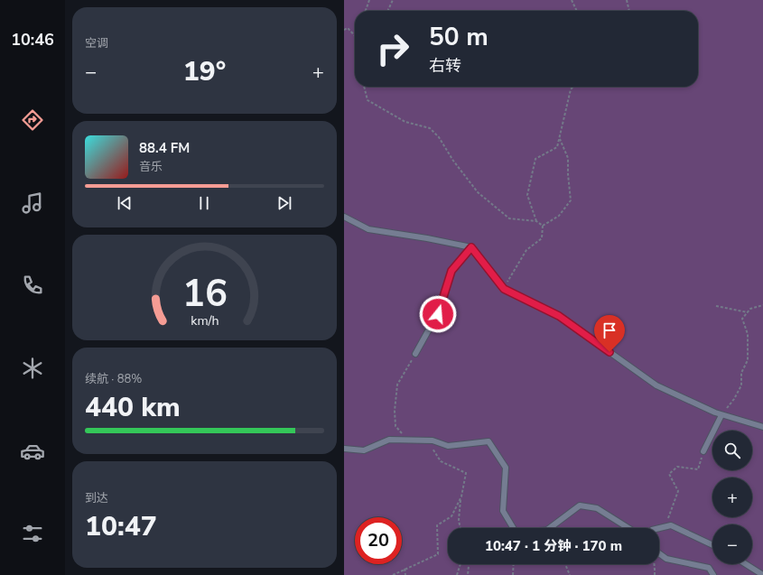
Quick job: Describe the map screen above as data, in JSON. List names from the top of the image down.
{
  "page": {
    "tabs": "10:46",
    "tile": [
      "空调",
      ["续航 · 88%", "440 km"],
      ["到达", "10:47"]
    ],
    "turn": ["50 m", "右转"],
    "heat": ["−", "19°", "+"],
    "song": ["88.4 FM", "音乐"],
    "map_buttons": ["+", "−"],
    "limit": "20",
    "trip": "10:47 · 1 分钟 · 170 m",
    "gauge": ["16", "km/h"]
  }
}
